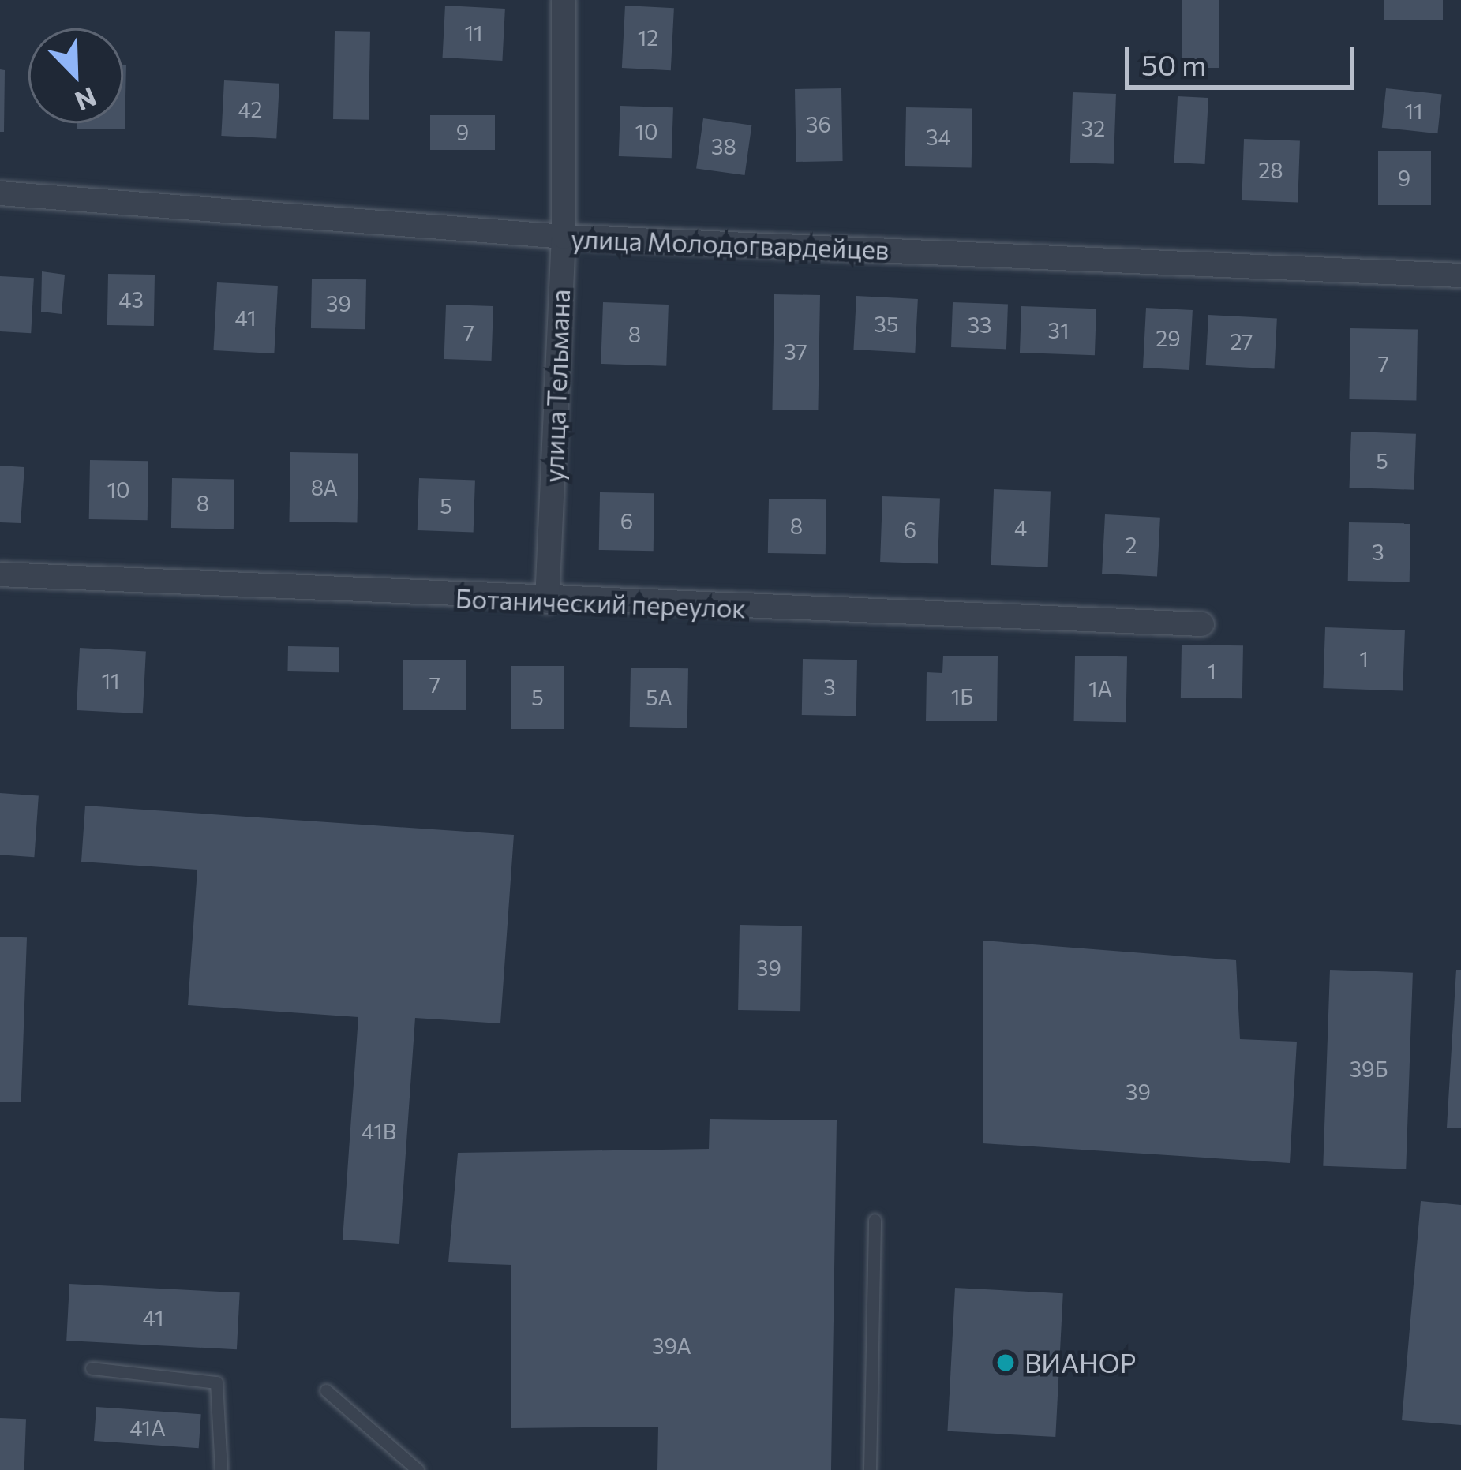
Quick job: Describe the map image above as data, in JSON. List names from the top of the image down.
{
  "streets": {
    "street": ["улица Молодогвардейцев", "улица Тельмана", "Ботанический переулок"]
  },
  "crossings": [
    ["улица Молодогвардейцев", "улица Тельмана"],
    ["улица Тельмана", "Ботанический переулок"]
  ],
  "places": ["ВИАНОР"],
  "house_numbers": [
    "11",
    "12",
    "42",
    "11",
    "36",
    "32",
    "10",
    "9",
    "34",
    "38",
    "28",
    "9",
    "43",
    "39",
    "41",
    "35",
    "33",
    "31",
    "7",
    "8",
    "29",
    "27",
    "37",
    "7",
    "5",
    "8А",
    "10",
    "8",
    "5",
    "6",
    "8",
    "4",
    "6",
    "2",
    "3",
    "1",
    "1",
    "11",
    "7",
    "3",
    "1А",
    "1Б",
    "5",
    "5А",
    "39",
    "39Б",
    "39",
    "41В",
    "41",
    "39А",
    "41А"
  ],
  "scale_bar": "50 m",
  "north": "bottom right"
}
